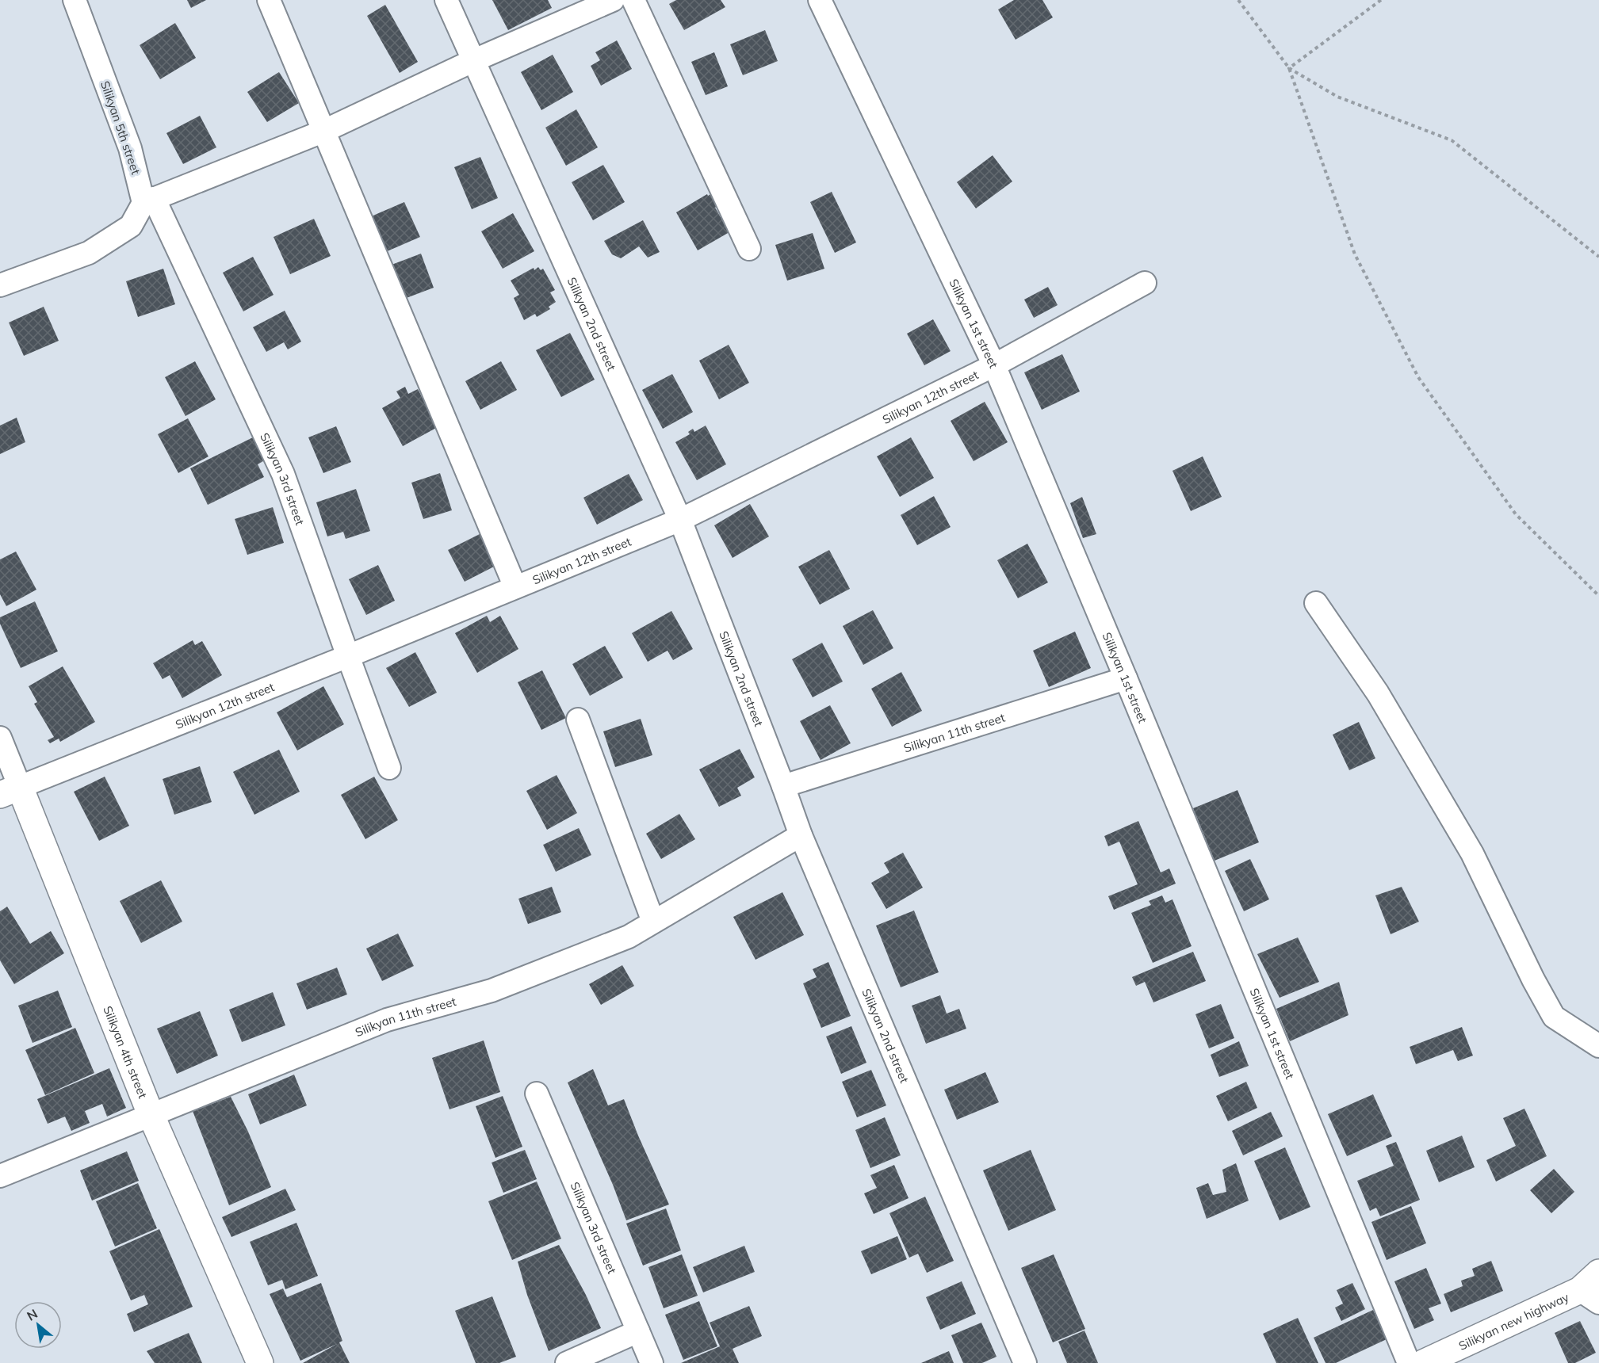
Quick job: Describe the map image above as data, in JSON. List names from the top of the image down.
{
  "streets": {
    "main road": ["Silikyan 4th street", "Silikyan new highway"],
    "street": [
      "Silikyan 5th street",
      "Silikyan 1st street",
      "Silikyan 2nd street",
      "Silikyan 12th street",
      "Silikyan 3rd street",
      "Silikyan 11th street"
    ]
  },
  "crossings": [
    ["Silikyan 5th street", "Silikyan 3rd street"],
    ["Silikyan 1st street", "Silikyan 12th street"],
    ["Silikyan 1st street", "Silikyan 11th street"],
    ["Silikyan 2nd street", "Silikyan 12th street"],
    ["Silikyan 2nd street", "Silikyan 11th street"],
    ["Silikyan 12th street", "Silikyan 3rd street"],
    ["Silikyan 12th street", "Silikyan 4th street"],
    ["Silikyan 11th street", "Silikyan 4th street"]
  ],
  "north": "top left"
}
